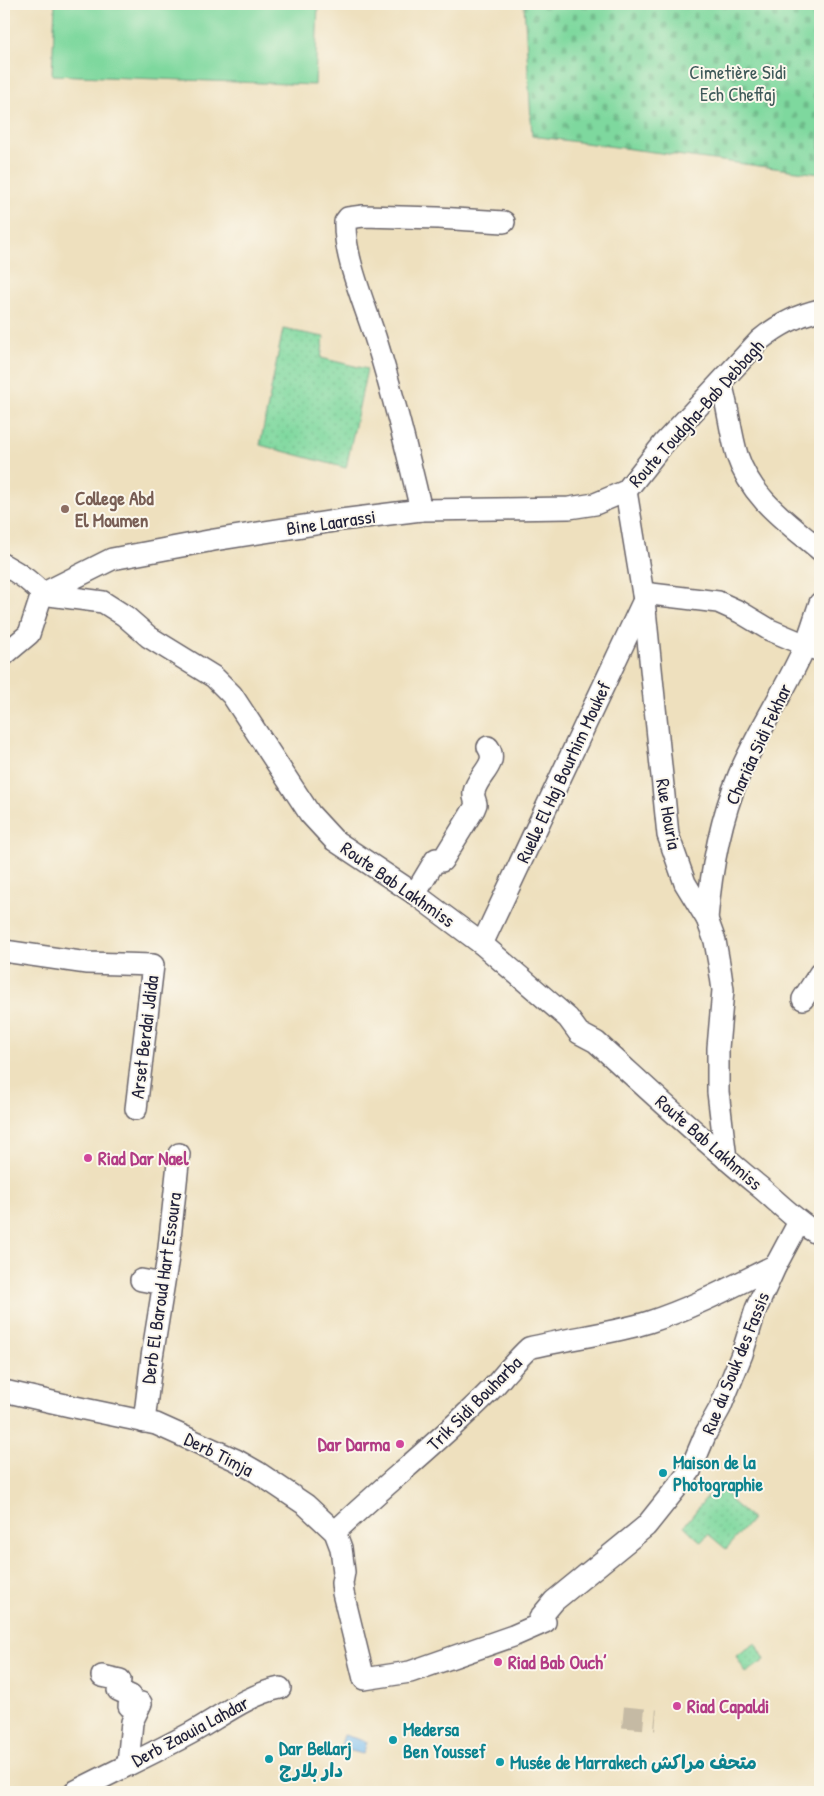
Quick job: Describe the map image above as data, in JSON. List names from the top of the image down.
{
  "streets": {
    "street": [
      "Route Toudgha-Bab Debbagh",
      "Bine Laarassi",
      "Chariâa Sidi Fekhar",
      "Ruelle El Haj Bourhim Moukef",
      "Rue Houria",
      "Route Bab Lakhmiss",
      "Arset Berdai Jdida",
      "Derb El Baroud Hart Essoura",
      "Rue du Souk des Fassis",
      "Trik Sidi Bouharba",
      "Derb Timja",
      "Derb Zaouia Lahdar"
    ]
  },
  "crossings": [
    ["Route Toudgha-Bab Debbagh", "Bine Laarassi"],
    ["Route Toudgha-Bab Debbagh", "Rue Houria"],
    ["Bine Laarassi", "Rue Houria"],
    ["Bine Laarassi", "Route Bab Lakhmiss"],
    ["Chariâa Sidi Fekhar", "Rue Houria"],
    ["Ruelle El Haj Bourhim Moukef", "Rue Houria"],
    ["Ruelle El Haj Bourhim Moukef", "Route Bab Lakhmiss"],
    ["Rue Houria", "Route Bab Lakhmiss"],
    ["Derb El Baroud Hart Essoura", "Derb Timja"],
    ["Rue du Souk des Fassis", "Trik Sidi Bouharba"],
    ["Rue du Souk des Fassis", "Derb Timja"],
    ["Trik Sidi Bouharba", "Derb Timja"]
  ],
  "parks": ["Cimetière Sidi Ech Cheffaj"],
  "places": [
    "College Abd El Moumen",
    "Riad Dar Nael",
    "Dar Darma",
    "Maison de la Photographie",
    "Riad Bab Ouch’",
    "Riad Capaldi",
    "Medersa Ben Youssef",
    "Dar Bellarj دار بلارج",
    "Musée de Marrakech متحف مراكش"
  ]
}
